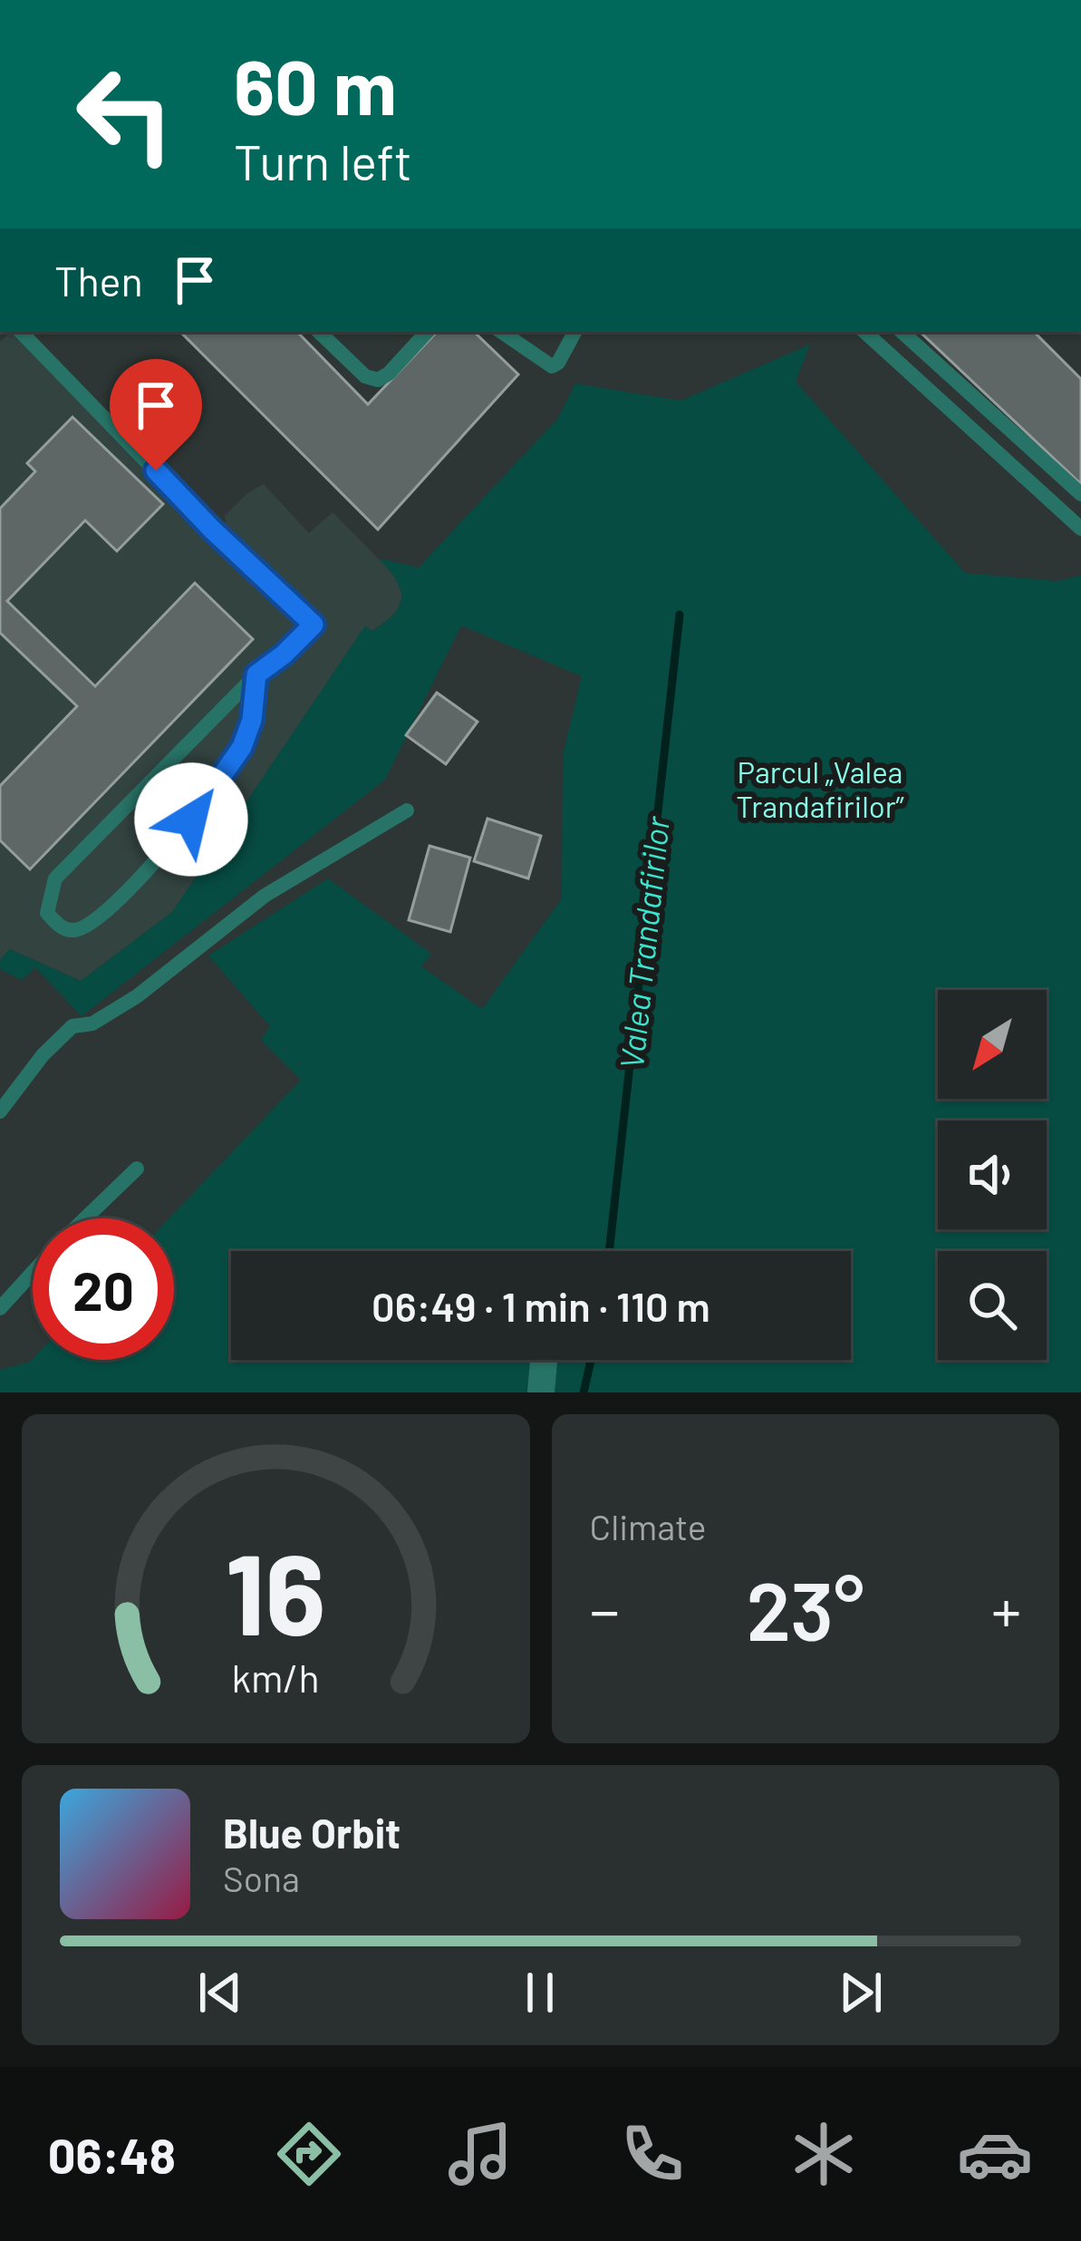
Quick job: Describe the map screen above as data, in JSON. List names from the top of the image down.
{
  "water": ["Valea Trandafirilor"],
  "parks": ["Parcul „Valea Trandafirilor”"],
  "north": "bottom left",
  "page": {
    "turn": ["60 m", "Turn left"],
    "then": "Then",
    "limit": "20",
    "trip": "06:49 · 1 min · 110 m",
    "tile": "Climate",
    "heat": ["−", "23°", "+"],
    "song": ["Blue Orbit", "Sona"],
    "tabs": "06:48",
    "gauge": ["16", "km/h"]
  }
}
